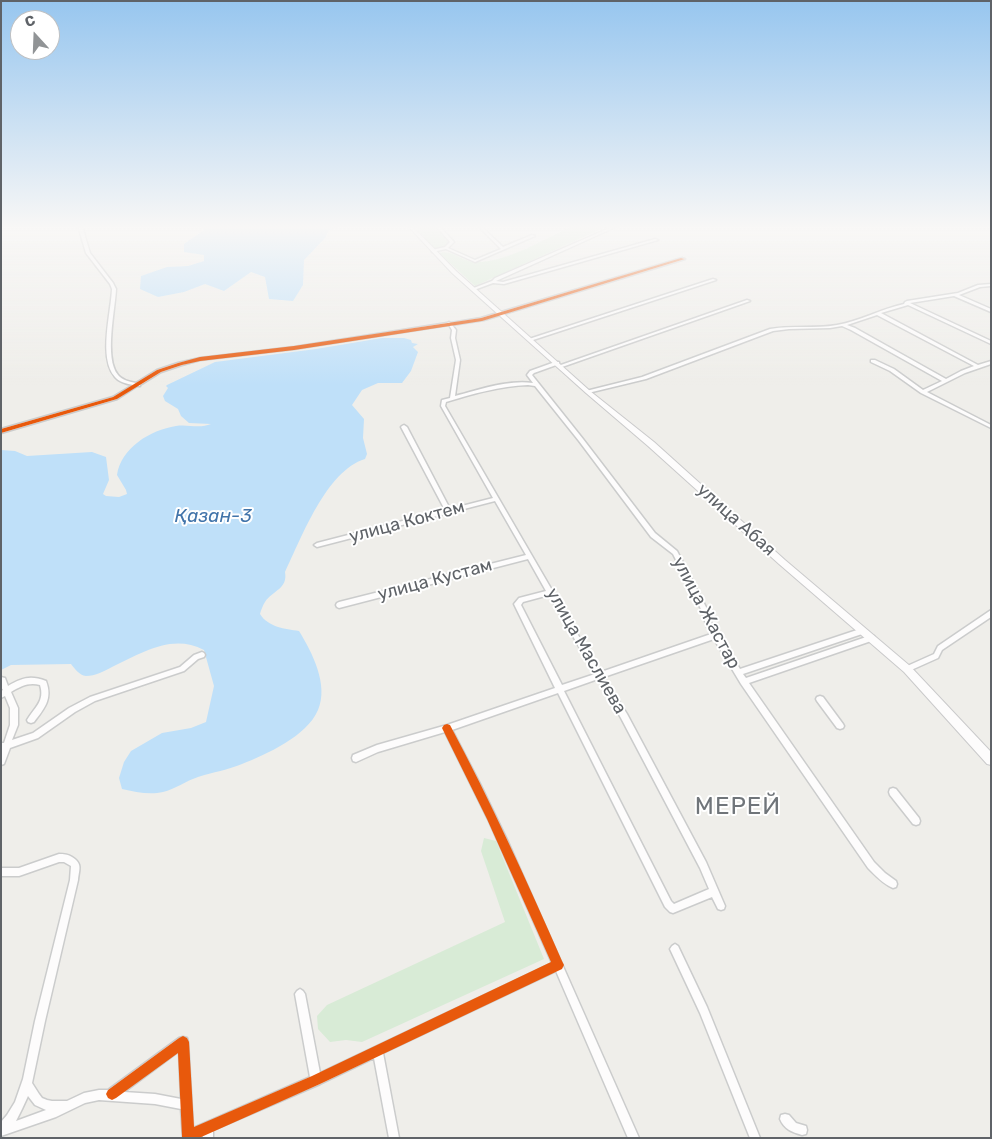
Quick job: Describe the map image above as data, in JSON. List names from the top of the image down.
{
  "streets": {
    "main road": ["улица Абая"],
    "street": [
      "улица Коктем",
      "улица Кустам",
      "улица Жастар",
      "улица Маслиева"
    ]
  },
  "crossings": [
    ["улица Коктем", "улица Маслиева"],
    ["улица Кустам", "улица Маслиева"]
  ],
  "districts": ["МЕРЕЙ"],
  "water": ["Қазан-3"],
  "north": "top"
}
